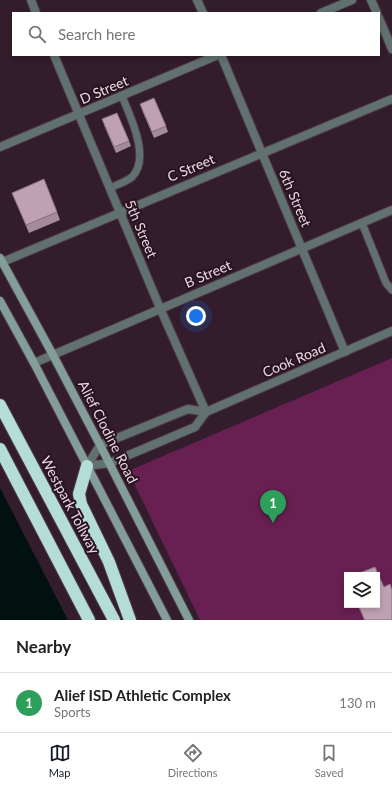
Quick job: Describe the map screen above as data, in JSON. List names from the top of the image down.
{
  "streets": {
    "highway": ["Westpark Tollway"],
    "main road": ["Alief Clodine Road"],
    "street": [
      "D Street",
      "C Street",
      "6th Street",
      "5th Street",
      "B Street",
      "Cook Road"
    ]
  },
  "crossings": [
    ["D Street", "5th Street"],
    ["C Street", "6th Street"],
    ["C Street", "5th Street"],
    ["C Street", "Alief Clodine Road"],
    ["6th Street", "B Street"],
    ["6th Street", "Cook Road"],
    ["5th Street", "B Street"],
    ["5th Street", "Cook Road"],
    ["B Street", "Alief Clodine Road"],
    ["Cook Road", "Alief Clodine Road"]
  ],
  "page": {
    "search": "Search here",
    "pins": "1",
    "heading": "Nearby",
    "list": [
      {
        "mark": "1",
        "name": "Alief ISD Athletic Complex",
        "note": "Sports",
        "value": "130 m"
      }
    ],
    "nav": ["Map", "Directions", "Saved"]
  }
}
